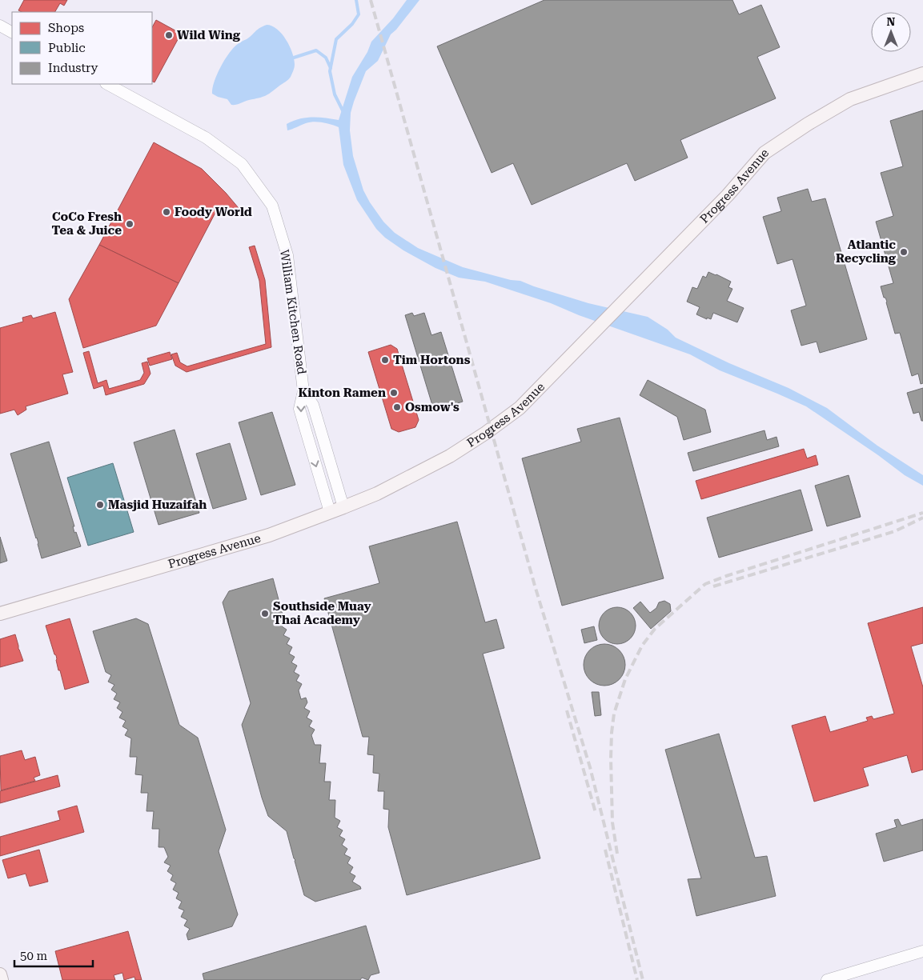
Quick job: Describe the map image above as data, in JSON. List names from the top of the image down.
{
  "streets": {
    "main road": ["Progress Avenue"],
    "street": ["William Kitchen Road"]
  },
  "crossings": [
    ["Progress Avenue", "William Kitchen Road"]
  ],
  "places": [
    "Wild Wing",
    "Foody World",
    "CoCo Fresh Tea & Juice",
    "Atlantic Recycling",
    "Tim Hortons",
    "Kinton Ramen",
    "Osmow's",
    "Masjid Huzaifah",
    "Southside Muay Thai Academy"
  ],
  "legend": ["Shops", "Public", "Industry"],
  "scale_bar": "50 m",
  "north": "top"
}
